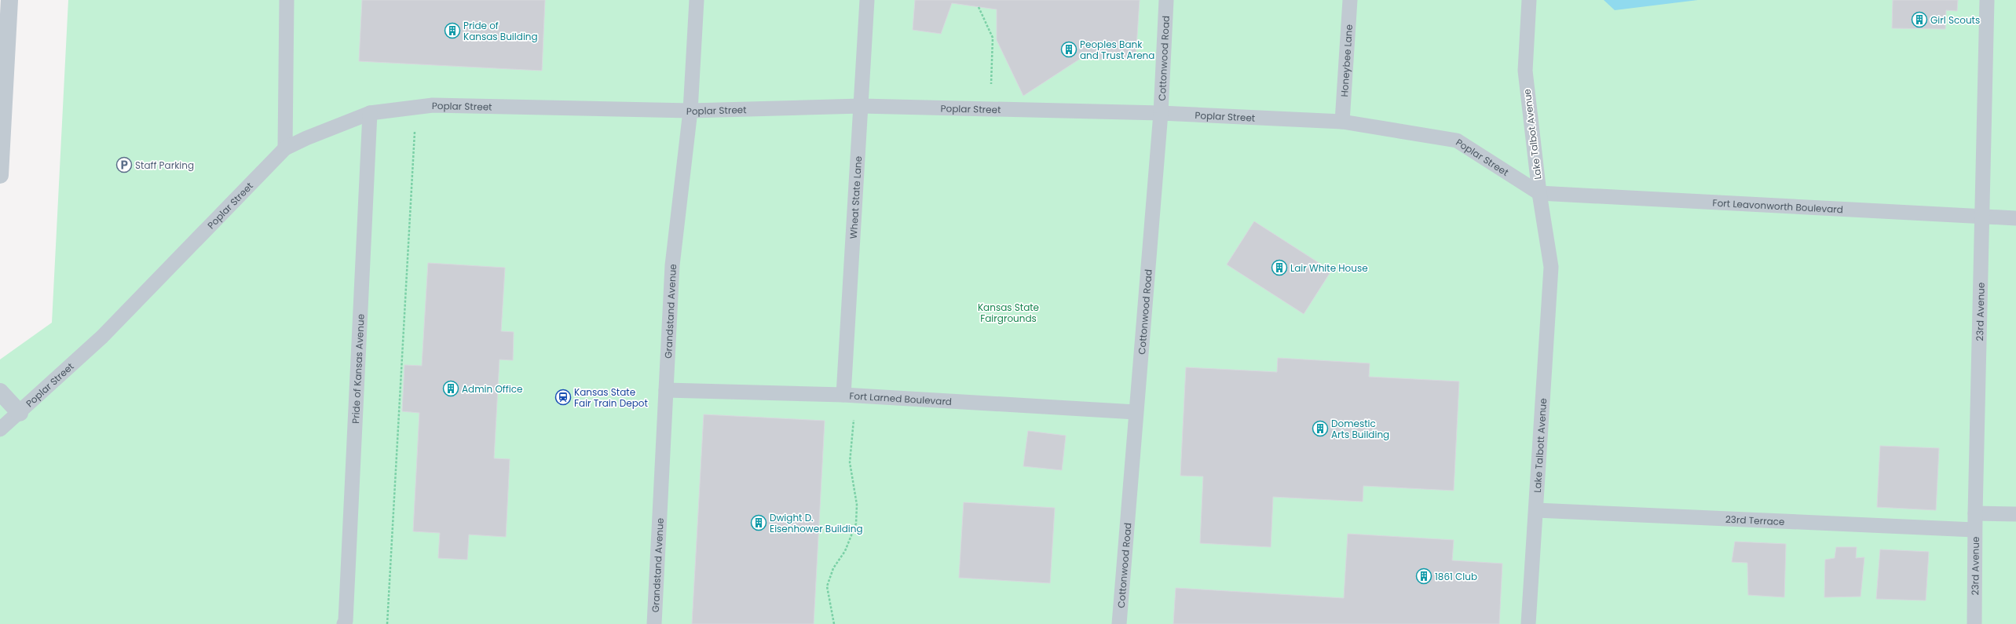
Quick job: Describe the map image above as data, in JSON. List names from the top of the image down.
{
  "streets": {
    "lane": [
      "Cottonwood Road",
      "Honeybee Lane",
      "Poplar Street",
      "Lake Talbot Avenue",
      "Wheat State Lane",
      "Fort Leavonworth Boulevard",
      "Grandstand Avenue",
      "23rd Avenue",
      "Pride of Kansas Avenue",
      "Fort Larned Boulevard",
      "Lake Talbott Avenue",
      "23rd Terrace"
    ]
  },
  "crossings": [
    ["Cottonwood Road", "Poplar Street"],
    ["Cottonwood Road", "Fort Larned Boulevard"],
    ["Honeybee Lane", "Poplar Street"],
    ["Poplar Street", "Lake Talbot Avenue"],
    ["Poplar Street", "Wheat State Lane"],
    ["Poplar Street", "Fort Leavonworth Boulevard"],
    ["Poplar Street", "Grandstand Avenue"],
    ["Poplar Street", "Pride of Kansas Avenue"],
    ["Lake Talbot Avenue", "Fort Leavonworth Boulevard"],
    ["Lake Talbot Avenue", "Lake Talbott Avenue"],
    ["Wheat State Lane", "Fort Larned Boulevard"],
    ["Fort Leavonworth Boulevard", "23rd Avenue"],
    ["Grandstand Avenue", "Fort Larned Boulevard"],
    ["23rd Avenue", "23rd Terrace"],
    ["Lake Talbott Avenue", "23rd Terrace"]
  ],
  "parks": ["Kansas State Fairgrounds"],
  "places": {
    "building": [
      "Girl Scouts",
      "Pride of Kansas Building",
      "Peoples Bank and Trust Arena",
      "Lair White House",
      "Admin Office",
      "Domestic Arts Building",
      "Dwight D. Eisenhower Building",
      "1861 Club"
    ],
    "parking": ["Staff Parking"],
    "station": ["Kansas State Fair Train Depot"]
  }
}
